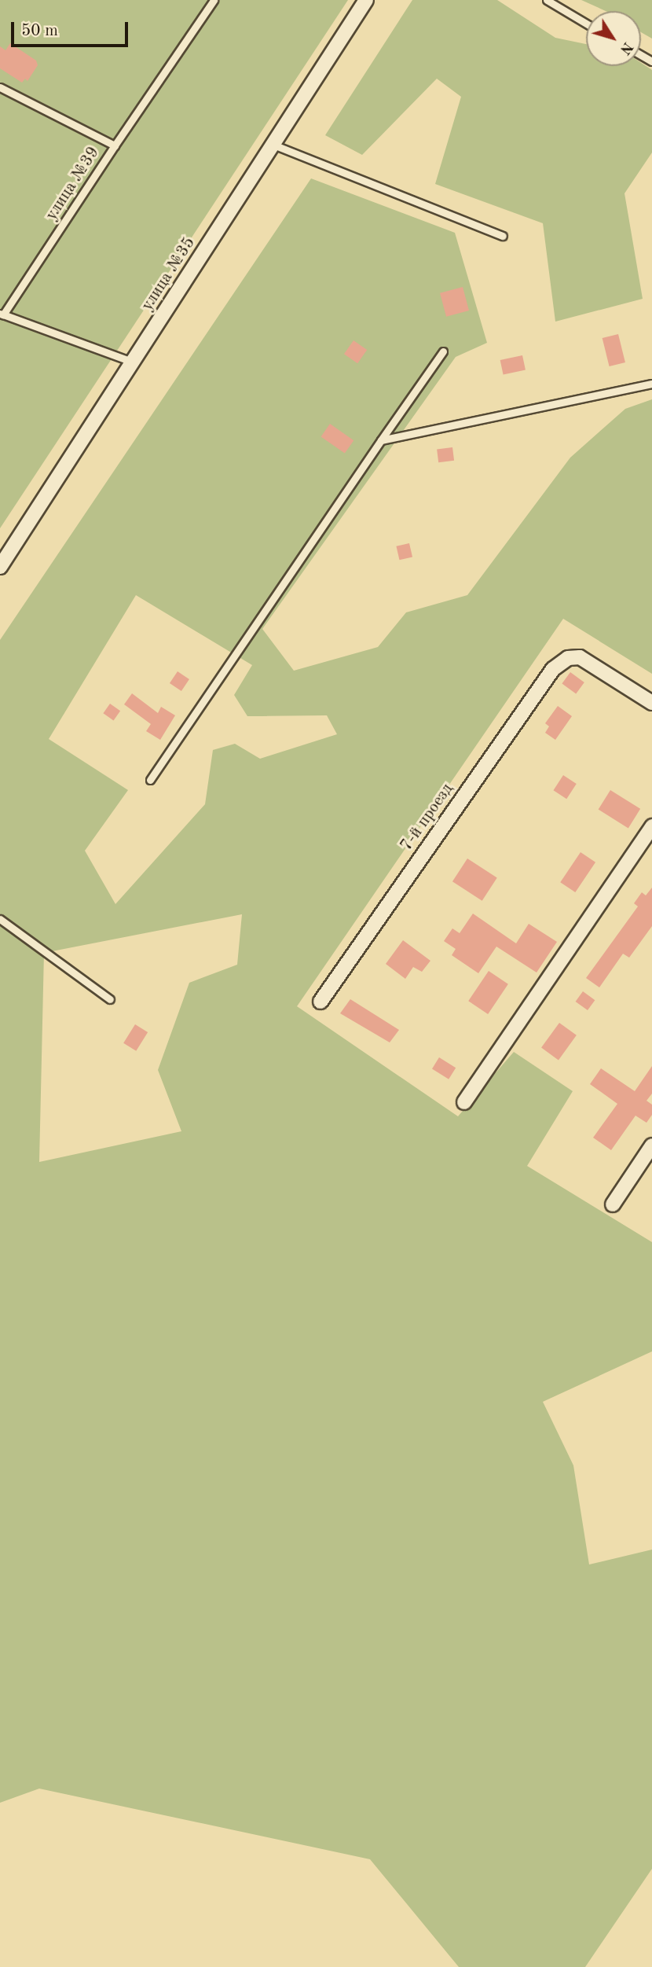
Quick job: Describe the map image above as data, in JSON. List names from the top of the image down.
{
  "streets": {
    "street": ["улица №35", "7-й проезд"],
    "lane": ["улица №39"]
  },
  "scale_bar": "50 m",
  "north": "bottom right"
}
